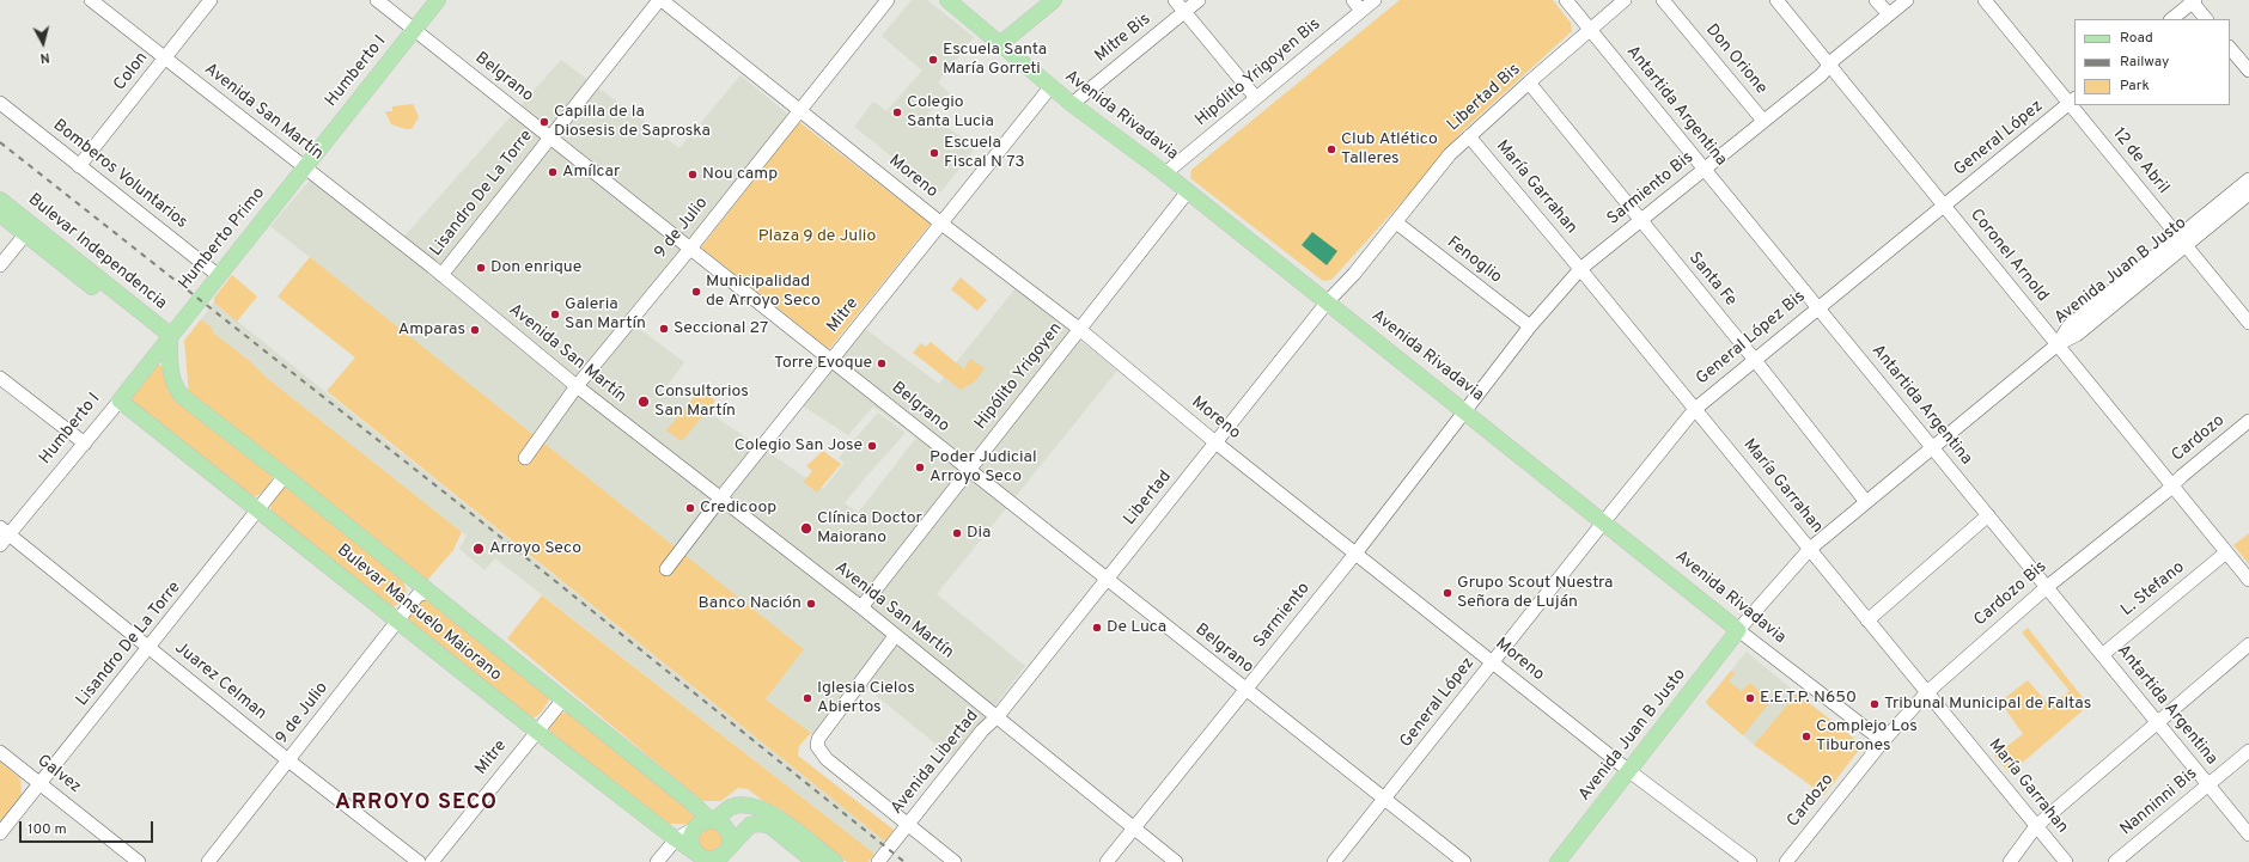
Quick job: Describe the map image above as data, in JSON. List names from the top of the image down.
{
  "streets": {
    "main road": [
      "Humberto I",
      "Avenida Rivadavia",
      "Humberto Primo",
      "Bulevar Independencia",
      "Avenida Juan B Justo",
      "Bulevar Mansuelo Maiorano"
    ],
    "street": [
      "Mitre Bis",
      "Don Orione",
      "Colon",
      "Hipólito Yrigoyen Bis",
      "Belgrano",
      "Libertad Bis",
      "Antartida Argentina",
      "Avenida San Martín",
      "General López",
      "12 de Abril",
      "Bomberos Voluntarios",
      "Moreno",
      "María Garrahan",
      "Sarmiento Bis",
      "Lisandro De La Torre",
      "9 de Julio",
      "Coronel Arnold",
      "Fenoglio",
      "Santa Fe",
      "Mitre",
      "General López Bis",
      "Hipólito Yrigoyen",
      "Cardozo",
      "Libertad",
      "L. Stefano",
      "Cardozo Bis",
      "Sarmiento",
      "Juarez Celman",
      "Avenida Libertad",
      "Galvez",
      "Nanninni Bis"
    ]
  },
  "crossings": [
    ["Mitre Bis", "Avenida Rivadavia"],
    ["Don Orione", "Sarmiento Bis"],
    ["Colon", "Avenida San Martín"],
    ["Colon", "Bomberos Voluntarios"],
    ["Humberto I", "Belgrano"],
    ["Humberto I", "Avenida San Martín"],
    ["Humberto I", "Humberto Primo"],
    ["Humberto I", "Bulevar Independencia"],
    ["Humberto I", "Bulevar Mansuelo Maiorano"],
    ["Humberto I", "Juarez Celman"],
    ["Hipólito Yrigoyen Bis", "Avenida Rivadavia"],
    ["Belgrano", "General López"],
    ["Belgrano", "Lisandro De La Torre"],
    ["Belgrano", "9 de Julio"],
    ["Belgrano", "Mitre"],
    ["Belgrano", "Hipólito Yrigoyen"],
    ["Belgrano", "Libertad"],
    ["Belgrano", "Sarmiento"],
    ["Libertad Bis", "Antartida Argentina"],
    ["Libertad Bis", "Avenida Rivadavia"],
    ["Libertad Bis", "María Garrahan"],
    ["Libertad Bis", "Fenoglio"],
    ["Libertad Bis", "Santa Fe"],
    ["Libertad Bis", "Libertad"],
    ["Antartida Argentina", "Sarmiento Bis"],
    ["Antartida Argentina", "Avenida Juan B Justo"],
    ["Antartida Argentina", "General López Bis"],
    ["Antartida Argentina", "L. Stefano"],
    ["Antartida Argentina", "Cardozo Bis"],
    ["Antartida Argentina", "Nanninni Bis"],
    ["Avenida San Martín", "Lisandro De La Torre"],
    ["Avenida San Martín", "9 de Julio"],
    ["Avenida San Martín", "Humberto Primo"],
    ["Avenida San Martín", "Mitre"],
    ["Avenida San Martín", "Hipólito Yrigoyen"],
    ["Avenida San Martín", "Libertad"],
    ["Avenida San Martín", "Sarmiento"],
    ["Avenida San Martín", "Avenida Libertad"],
    ["Avenida Rivadavia", "General López"],
    ["Avenida Rivadavia", "Sarmiento Bis"],
    ["Avenida Rivadavia", "Avenida Juan B Justo"],
    ["Avenida Rivadavia", "Mitre"],
    ["Avenida Rivadavia", "General López Bis"],
    ["Avenida Rivadavia", "Hipólito Yrigoyen"],
    ["Avenida Rivadavia", "Cardozo"],
    ["Avenida Rivadavia", "Libertad"],
    ["Avenida Rivadavia", "Cardozo Bis"],
    ["Avenida Rivadavia", "Sarmiento"],
    ["General López", "12 de Abril"],
    ["General López", "Moreno"],
    ["General López", "Coronel Arnold"],
    ["General López", "General López Bis"],
    ["12 de Abril", "Avenida Juan B Justo"],
    ["Bomberos Voluntarios", "Humberto Primo"],
    ["Moreno", "Lisandro De La Torre"],
    ["Moreno", "9 de Julio"],
    ["Moreno", "Avenida Juan B Justo"],
    ["Moreno", "Mitre"],
    ["Moreno", "Hipólito Yrigoyen"],
    ["Moreno", "Libertad"],
    ["Moreno", "Sarmiento"],
    ["María Garrahan", "Sarmiento Bis"],
    ["María Garrahan", "Avenida Juan B Justo"],
    ["María Garrahan", "General López Bis"],
    ["María Garrahan", "Cardozo Bis"],
    ["Sarmiento Bis", "Coronel Arnold"],
    ["Sarmiento Bis", "Fenoglio"],
    ["Sarmiento Bis", "Santa Fe"],
    ["Sarmiento Bis", "Sarmiento"],
    ["Lisandro De La Torre", "Bulevar Mansuelo Maiorano"],
    ["Lisandro De La Torre", "Juarez Celman"],
    ["Lisandro De La Torre", "Galvez"],
    ["9 de Julio", "Bulevar Mansuelo Maiorano"],
    ["9 de Julio", "Juarez Celman"],
    ["Humberto Primo", "Bulevar Independencia"],
    ["Humberto Primo", "Bulevar Mansuelo Maiorano"],
    ["Bulevar Independencia", "Bulevar Mansuelo Maiorano"],
    ["Coronel Arnold", "Avenida Juan B Justo"],
    ["Coronel Arnold", "General López Bis"],
    ["Coronel Arnold", "Cardozo"],
    ["Coronel Arnold", "L. Stefano"],
    ["Coronel Arnold", "Cardozo Bis"],
    ["Avenida Juan B Justo", "Santa Fe"],
    ["Santa Fe", "General López Bis"],
    ["Mitre", "Bulevar Mansuelo Maiorano"],
    ["Cardozo", "Cardozo Bis"],
    ["Libertad", "Avenida Libertad"]
  ],
  "districts": ["ARROYO SECO"],
  "parks": ["Plaza 9 de Julio"],
  "places": [
    "Escuela Santa María Gorreti",
    "Colegio Santa Lucia",
    "Capilla de la Diosesis de Saproska",
    "Club Atlético Talleres",
    "Escuela Fiscal N 73",
    "Amílcar",
    "Nou camp",
    "Don enrique",
    "Municipalidad de Arroyo Seco",
    "Galeria San Martín",
    "Seccional 27",
    "Amparas",
    "Torre Evoque",
    "Consultorios San Martín",
    "Colegio San Jose",
    "Poder Judicial Arroyo Seco",
    "Credicoop",
    "Clínica Doctor Maiorano",
    "Dia",
    "Arroyo Seco",
    "Grupo Scout Nuestra Señora de Luján",
    "Banco Nación",
    "De Luca",
    "Iglesia Cielos Abiertos",
    "E.E.T.P. N650",
    "Tribunal Municipal de Faltas",
    "Complejo Los Tiburones"
  ],
  "legend": ["Road", "Railway", "Park"],
  "scale_bar": "100 m",
  "north": "bottom"
}
